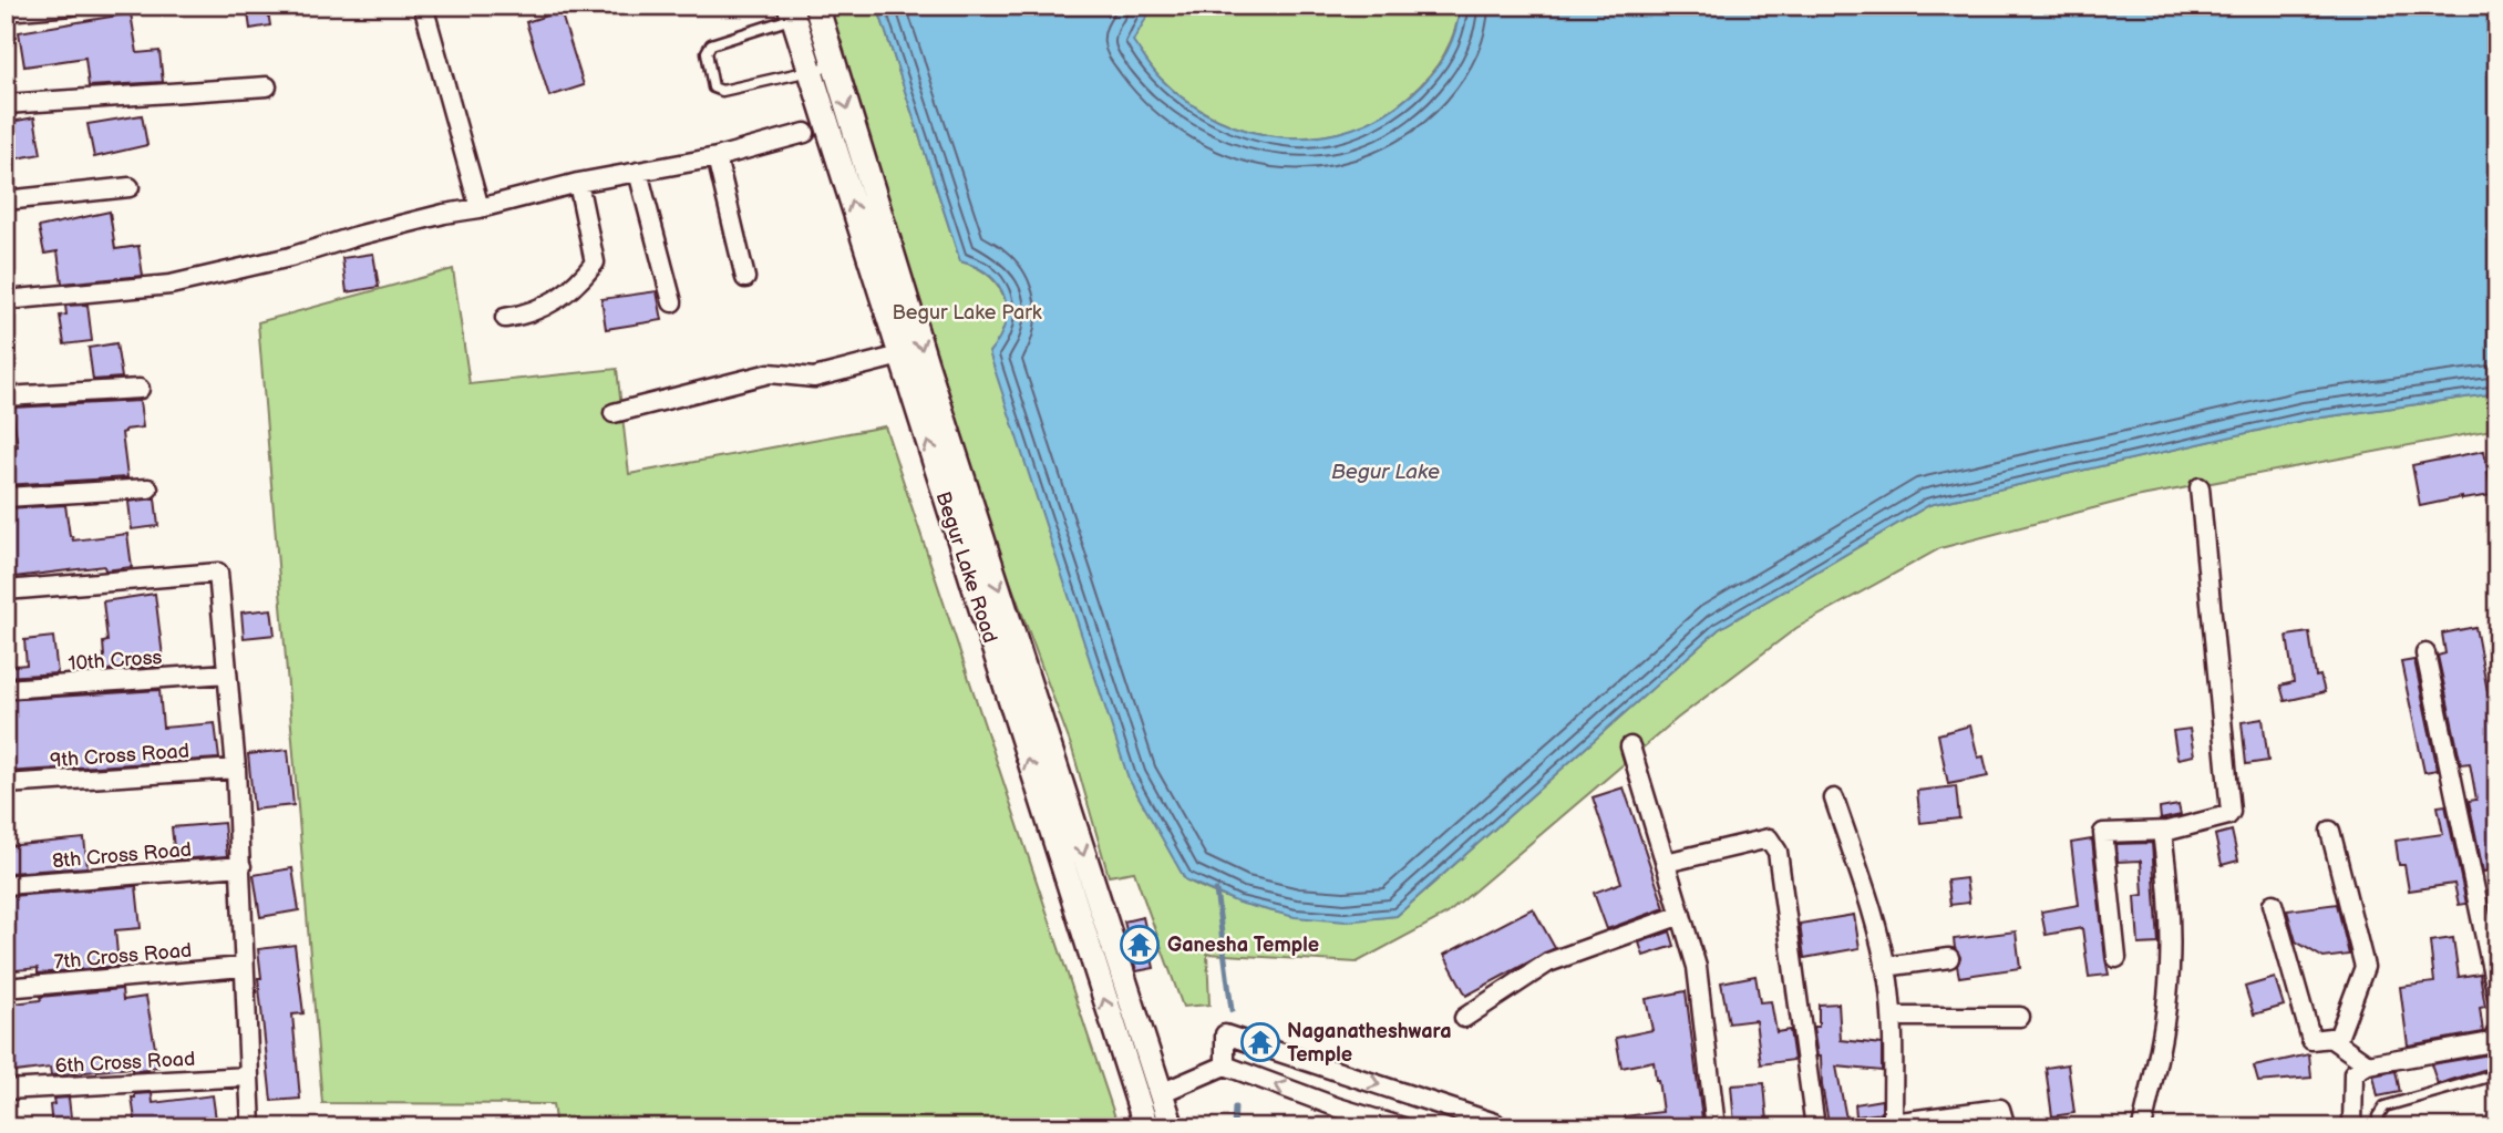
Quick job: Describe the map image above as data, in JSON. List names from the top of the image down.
{
  "streets": {
    "main road": ["Begur Lake Road"],
    "street": [
      "10th Cross",
      "9th Cross Road",
      "8th Cross Road",
      "7th Cross Road",
      "6th Cross Road"
    ]
  },
  "water": ["Begur Lake"],
  "parks": ["Begur Lake Park"],
  "places": {
    "temple": ["Ganesha Temple", "Naganatheshwara Temple"]
  }
}
